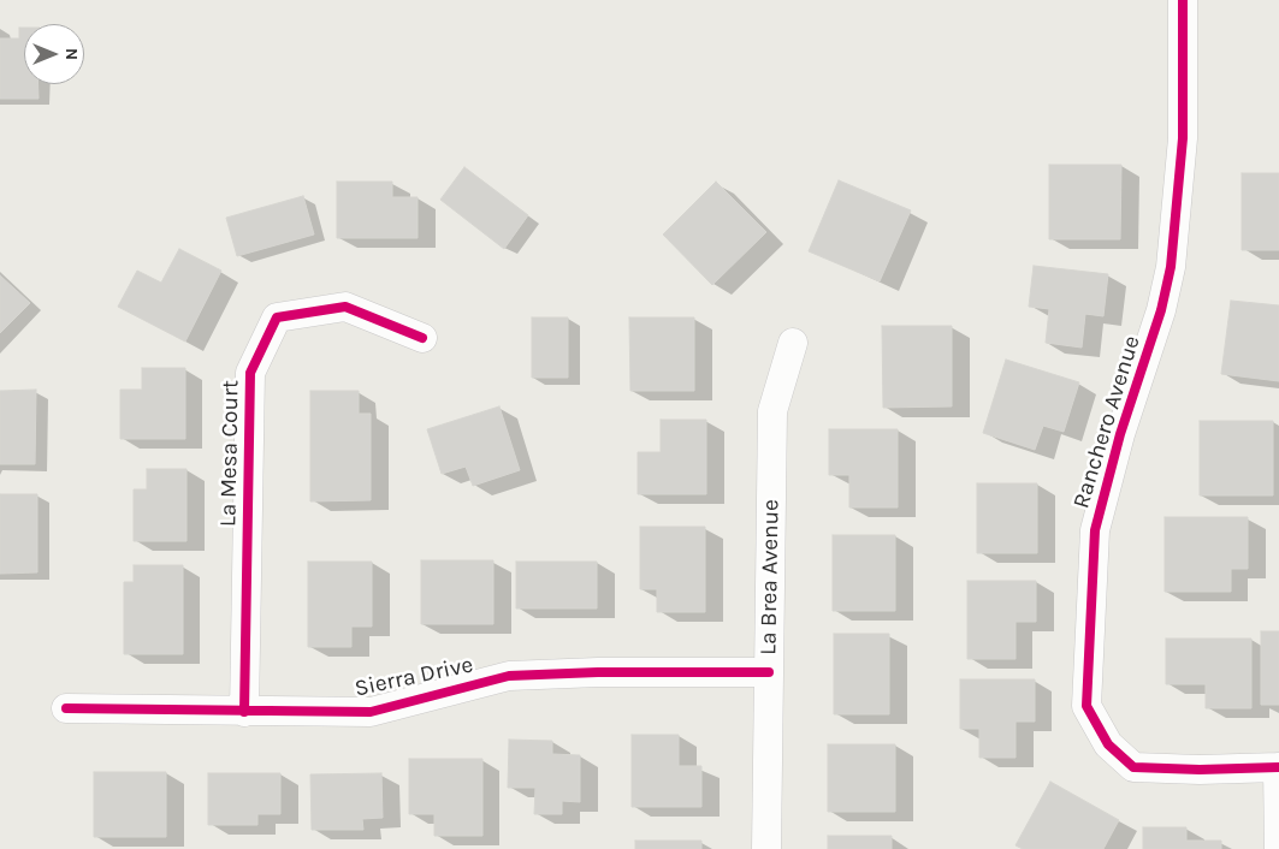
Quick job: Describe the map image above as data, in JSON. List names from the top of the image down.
{
  "streets": {
    "street": [
      "Ranchero Avenue",
      "La Mesa Court",
      "La Brea Avenue",
      "Sierra Drive"
    ]
  },
  "crossings": [
    ["La Mesa Court", "Sierra Drive"],
    ["La Brea Avenue", "Sierra Drive"]
  ],
  "north": "right"
}
